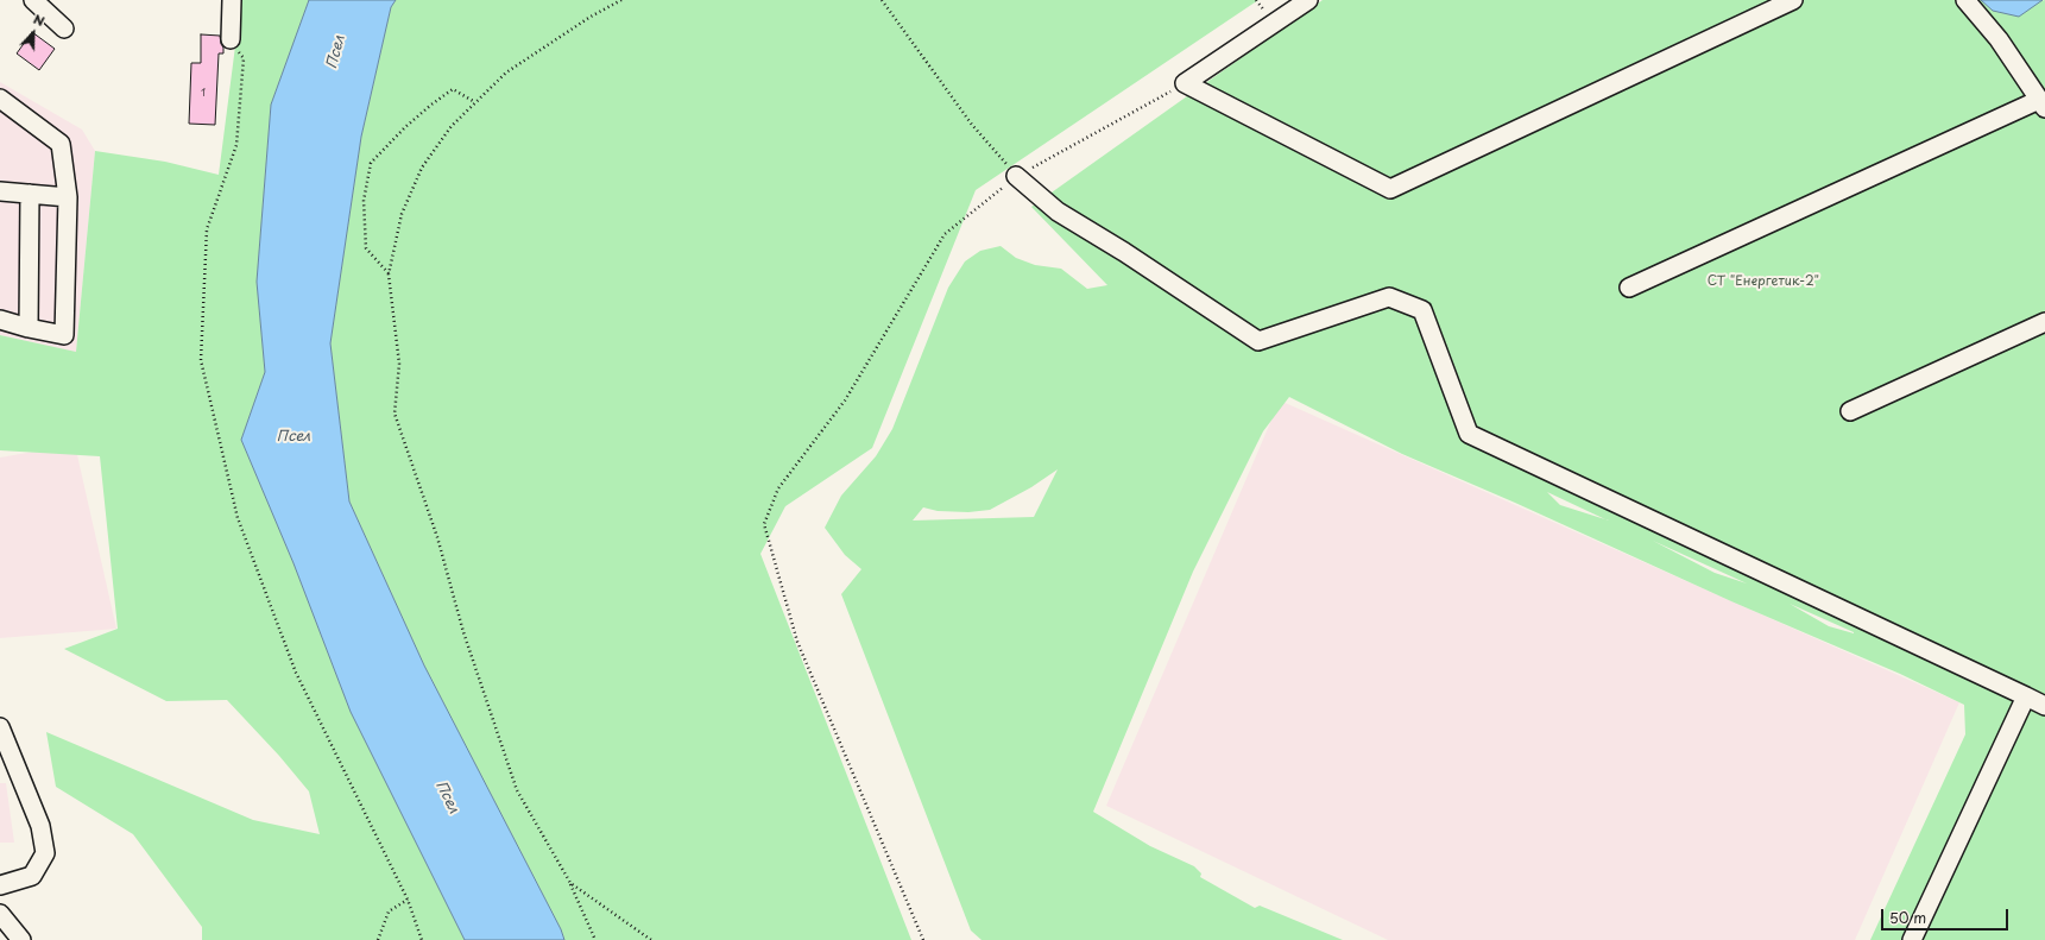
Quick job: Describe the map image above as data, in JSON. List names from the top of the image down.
{
  "water": ["Псел"],
  "parks": ["СТ \"Енергетик-2\""],
  "house_numbers": ["1"],
  "scale_bar": "50 m",
  "north": "top right"
}
